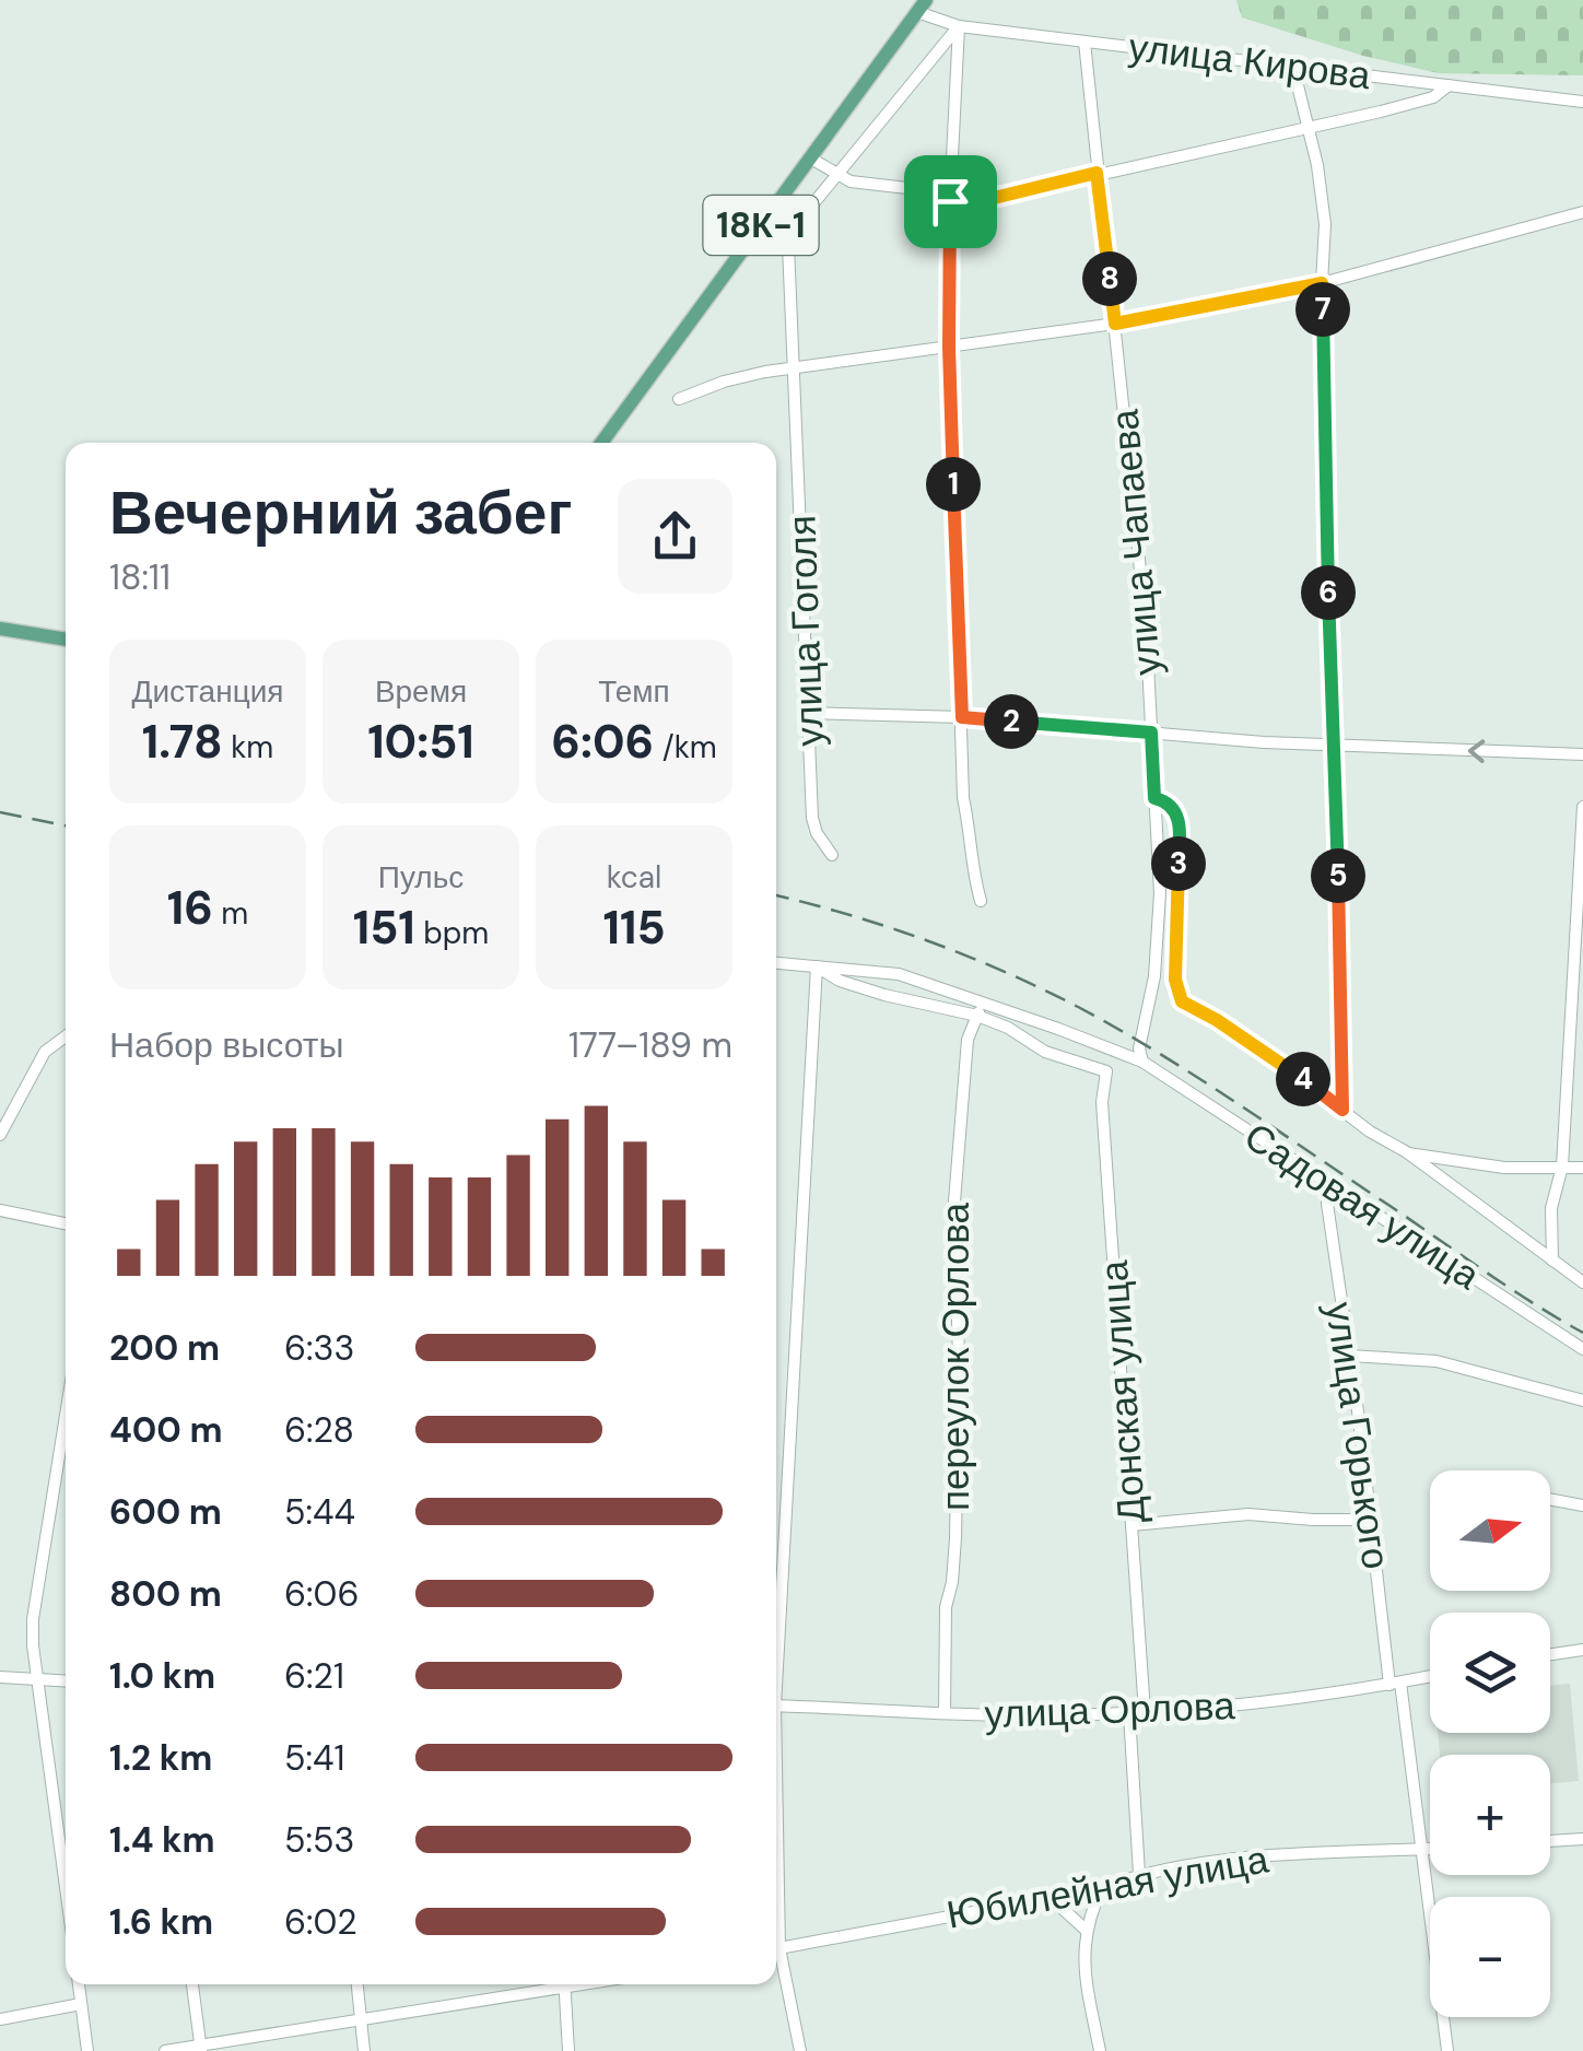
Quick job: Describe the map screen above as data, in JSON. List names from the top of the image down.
{
  "streets": {
    "main road": ["18К-1"],
    "street": [
      "улица Кирова",
      "улица Чапаева",
      "улица Гоголя",
      "Садовая улица",
      "переулок Орлова",
      "Донская улица",
      "улица Горького",
      "улица Орлова",
      "Юбилейная улица"
    ]
  },
  "crossings": [
    ["улица Кирова", "18К-1"],
    ["улица Кирова", "улица Чапаева"],
    ["18К-1", "улица Гоголя"],
    ["улица Чапаева", "Садовая улица"],
    ["Садовая улица", "переулок Орлова"],
    ["Садовая улица", "улица Горького"],
    ["переулок Орлова", "Донская улица"],
    ["переулок Орлова", "улица Орлова"],
    ["Донская улица", "улица Орлова"],
    ["улица Горького", "улица Орлова"],
    ["улица Горького", "Юбилейная улица"]
  ],
  "north": "right",
  "page": {
    "pins": [
      "8",
      "7",
      "1",
      "6",
      "2",
      "3",
      "5",
      "4"
    ],
    "heading": ["Вечерний забег", "18:11"],
    "stats": [
      ["Дистанция", "1.78 km"],
      ["Время", "10:51"],
      ["Темп", "6:06 /km"],
      ["16 m"],
      ["Пульс", "151 bpm"],
      ["kcal", "115"]
    ],
    "chart": ["Набор высоты", "177–189 m"],
    "list": [
      {
        "name": "200 m",
        "note": "6:33"
      },
      {
        "name": "400 m",
        "note": "6:28"
      },
      {
        "name": "600 m",
        "note": "5:44"
      },
      {
        "name": "800 m",
        "note": "6:06"
      },
      {
        "name": "1.0 km",
        "note": "6:21"
      },
      {
        "name": "1.2 km",
        "note": "5:41"
      },
      {
        "name": "1.4 km",
        "note": "5:53"
      },
      {
        "name": "1.6 km",
        "note": "6:02"
      }
    ],
    "map_buttons": ["+", "−"]
  }
}
